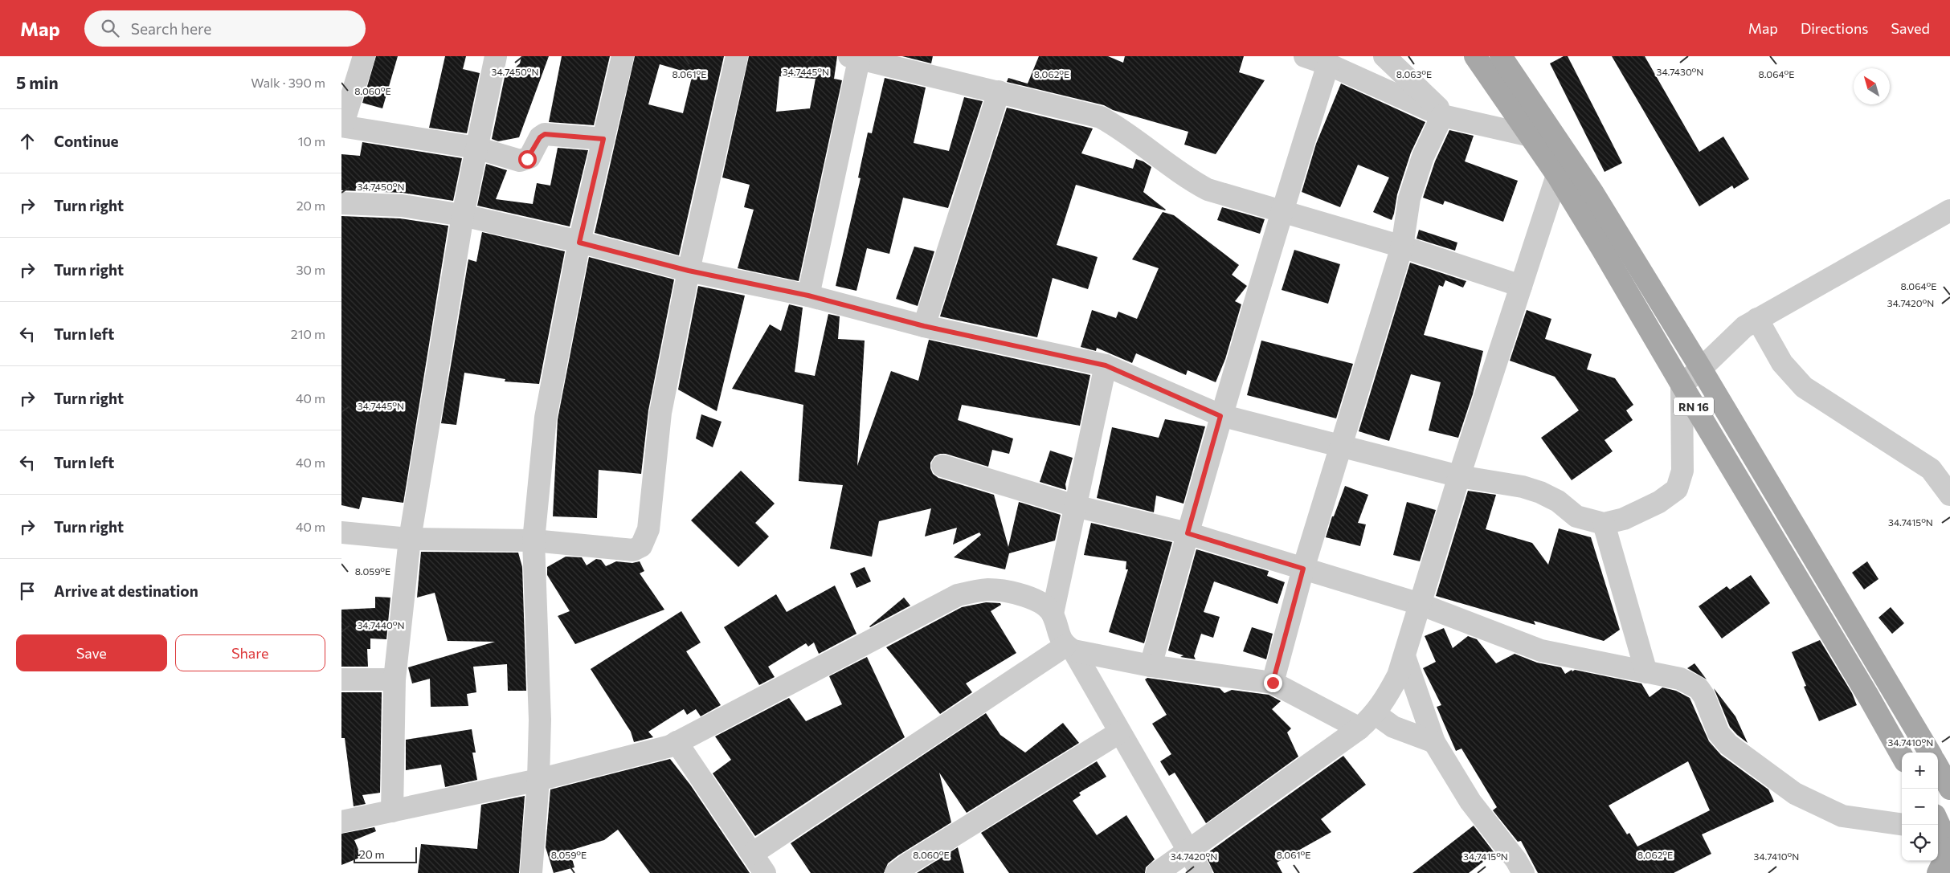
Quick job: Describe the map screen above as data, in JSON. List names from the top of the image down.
{
  "streets": {
    "main road": ["RN 16"]
  },
  "scale_bar": "20 m",
  "north": "top left",
  "page": {
    "header": "Map",
    "search": "Search here",
    "nav": ["Map", "Directions", "Saved"],
    "heading": ["5 min", "Walk · 390 m"],
    "list": [
      ["Continue", "10 m"],
      ["Turn right", "20 m"],
      ["Turn right", "30 m"],
      ["Turn left", "210 m"],
      ["Turn right", "40 m"],
      ["Turn left", "40 m"],
      ["Turn right", "40 m"],
      "Arrive at destination"
    ],
    "buttons": ["Save", "Share"],
    "map_buttons": ["+", "−"],
    "scale": "20 m"
  },
  "coordinates": [
    "34.7450°N",
    "34.7445°N",
    "34.7430°N",
    "8.061°E",
    "8.062°E",
    "8.063°E",
    "8.064°E",
    "8.060°E",
    "34.7420°N",
    "34.7415°N",
    "8.059°E",
    "34.7440°N",
    "34.7410°N"
  ]
}
